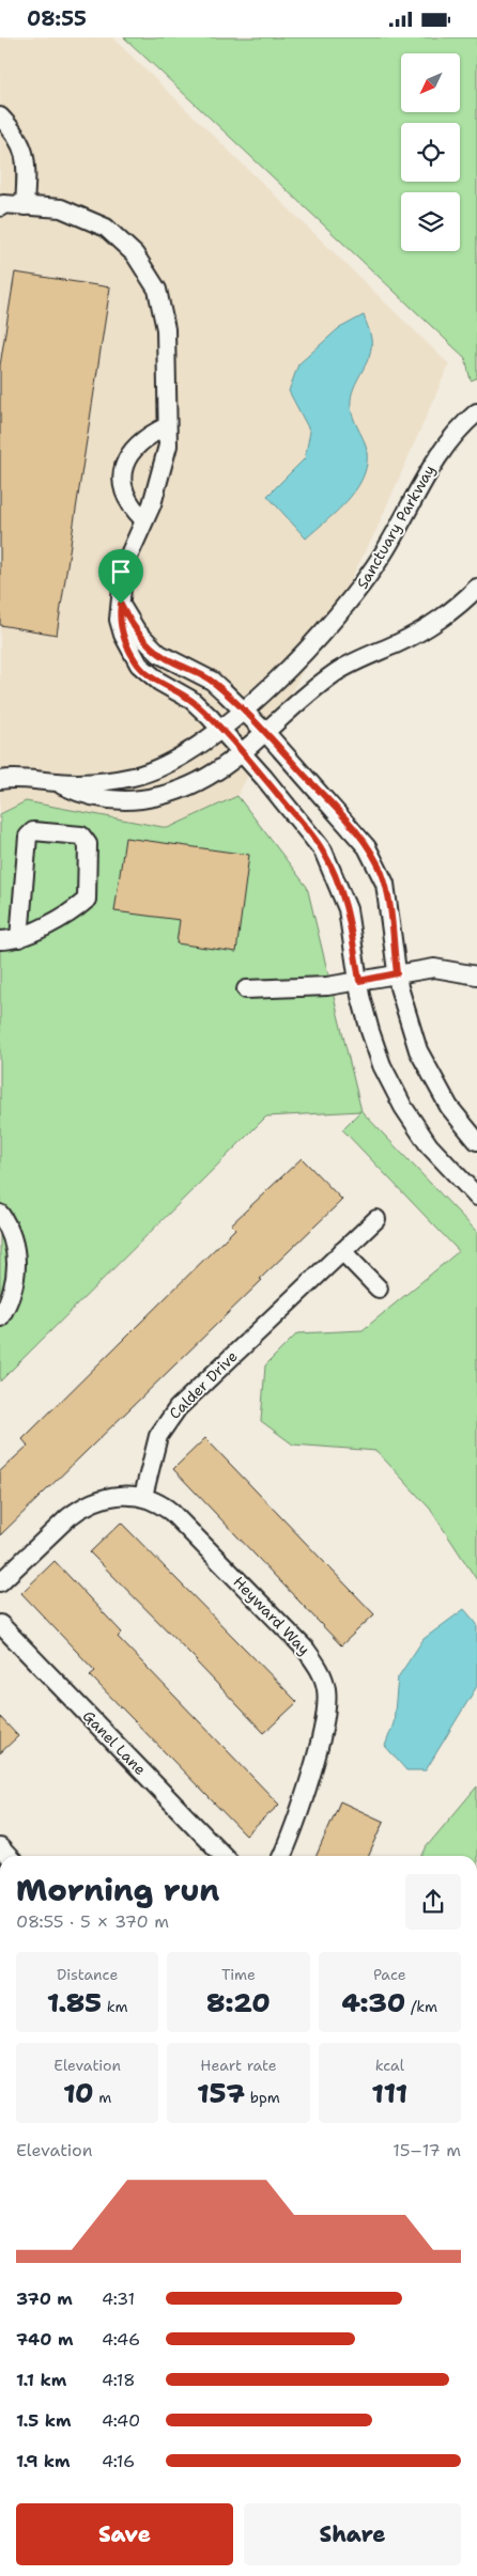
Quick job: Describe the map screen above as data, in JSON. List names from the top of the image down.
{
  "streets": {
    "street": [
      "Sanctuary Parkway",
      "Calder Drive",
      "Heyward Way",
      "Ganel Lane"
    ]
  },
  "crossings": [
    ["Calder Drive", "Heyward Way"]
  ],
  "north": "bottom left",
  "page": {
    "status": "08:55",
    "heading": ["Morning run", "08:55 · 5 × 370 m"],
    "stats": [
      ["Distance", "1.85 km"],
      ["Time", "8:20"],
      ["Pace", "4:30 /km"],
      ["Elevation", "10 m"],
      ["Heart rate", "157 bpm"],
      ["kcal", "111"]
    ],
    "chart": ["Elevation", "15–17 m"],
    "list": [
      {
        "name": "370 m",
        "note": "4:31"
      },
      {
        "name": "740 m",
        "note": "4:46"
      },
      {
        "name": "1.1 km",
        "note": "4:18"
      },
      {
        "name": "1.5 km",
        "note": "4:40"
      },
      {
        "name": "1.9 km",
        "note": "4:16"
      }
    ],
    "buttons": ["Save", "Share"]
  }
}
